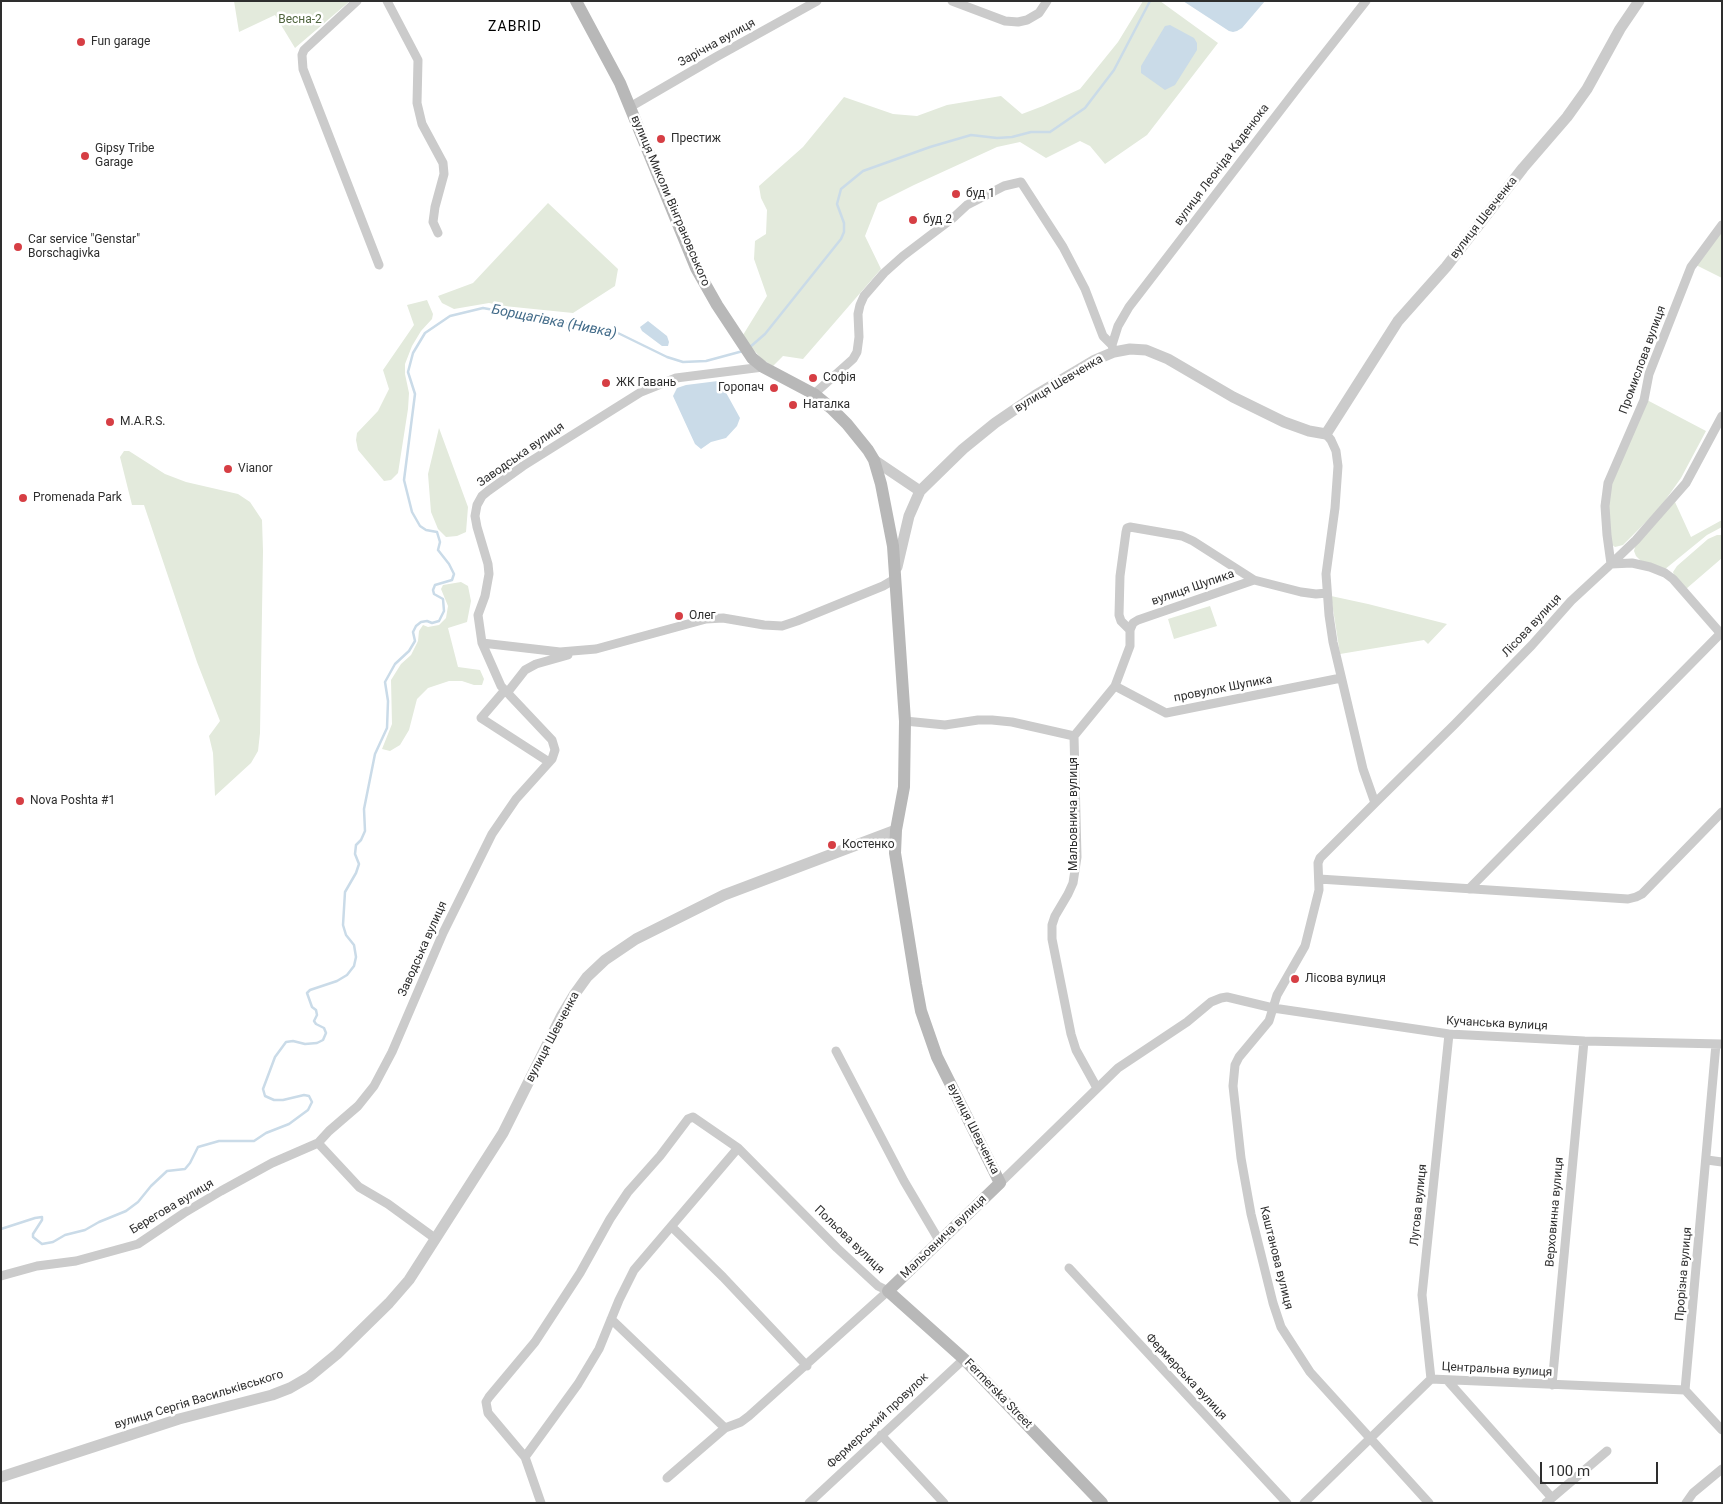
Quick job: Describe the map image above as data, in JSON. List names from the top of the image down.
{
  "streets": {
    "main road": [
      "вулиця Миколи Вінграновського",
      "вулиця Шевченка",
      "Мальовнича вулиця",
      "Fermerska Street"
    ],
    "street": [
      "Зарічна вулиця",
      "вулиця Леоніда Каденюка",
      "Промислова вулиця",
      "Заводська вулиця",
      "вулиця Шупика",
      "Лісова вулиця",
      "провулок Шупика",
      "Кучанська вулиця",
      "Лугова вулиця",
      "Берегова вулиця",
      "Верховинна вулиця",
      "Польова вулиця",
      "Каштанова вулиця",
      "Прорізна вулиця",
      "Центральна вулиця",
      "Фермерська вулиця",
      "вулиця Сергія Васильківського",
      "Фермерський провулок"
    ]
  },
  "crossings": [
    ["Зарічна вулиця", "вулиця Миколи Вінграновського"],
    ["вулиця Леоніда Каденюка", "вулиця Шевченка"],
    ["вулиця Миколи Вінграновського", "вулиця Шевченка"],
    ["вулиця Миколи Вінграновського", "Заводська вулиця"],
    ["вулиця Шевченка", "Мальовнича вулиця"],
    ["вулиця Шевченка", "Кучанська вулиця"],
    ["вулиця Шевченка", "Каштанова вулиця"],
    ["вулиця Шевченка", "вулиця Сергія Васильківського"],
    ["Промислова вулиця", "Лісова вулиця"],
    ["Заводська вулиця", "Берегова вулиця"],
    ["Лісова вулиця", "Каштанова вулиця"],
    ["Мальовнича вулиця", "Польова вулиця"],
    ["Мальовнича вулиця", "Fermerska Street"],
    ["Кучанська вулиця", "Лугова вулиця"],
    ["Кучанська вулиця", "Верховинна вулиця"],
    ["Кучанська вулиця", "Каштанова вулиця"],
    ["Кучанська вулиця", "Прорізна вулиця"],
    ["Лугова вулиця", "Центральна вулиця"],
    ["Верховинна вулиця", "Центральна вулиця"],
    ["Польова вулиця", "Fermerska Street"],
    ["Каштанова вулиця", "Центральна вулиця"],
    ["Прорізна вулиця", "Центральна вулиця"],
    ["Fermerska Street", "Фермерський провулок"]
  ],
  "districts": ["ZABRID"],
  "water": ["Борщагівка (Нивка)"],
  "parks": ["Весна-2"],
  "places": [
    "Fun garage",
    "Престиж",
    "Gipsy Tribe Garage",
    "буд 1",
    "буд 2",
    "Car service \"Genstar\" Borschagivka",
    "Софія",
    "ЖК Гавань",
    "Горопач",
    "Наталка",
    "M.A.R.S.",
    "Vianor",
    "Promenada Park",
    "Олег",
    "Nova Poshta #1",
    "Костенко",
    "Лісова вулиця"
  ],
  "scale_bar": "100 m"
}
